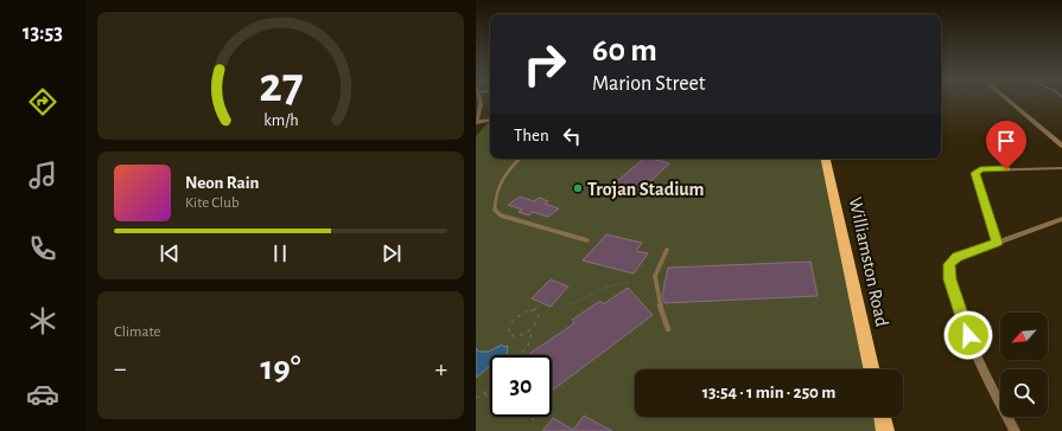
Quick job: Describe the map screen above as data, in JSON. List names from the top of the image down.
{
  "streets": {
    "main road": ["Williamston Road"]
  },
  "places": ["Trojan Stadium"],
  "north": "bottom left",
  "page": {
    "tabs": "13:53",
    "turn": ["60 m", "Marion Street"],
    "then": "Then",
    "song": ["Neon Rain", "Kite Club"],
    "tile": "Climate",
    "heat": ["−", "19°", "+"],
    "limit": "30",
    "trip": "13:54 · 1 min · 250 m",
    "gauge": ["27", "km/h"]
  }
}
